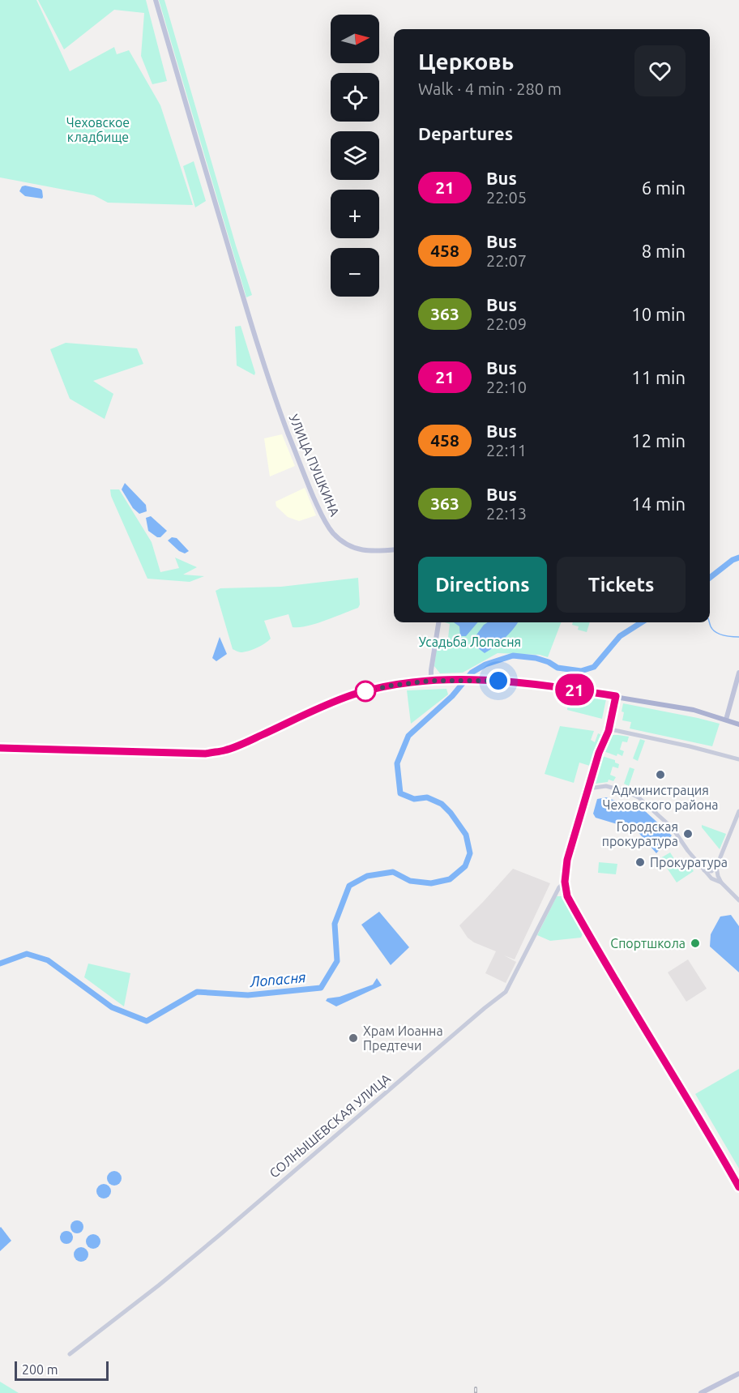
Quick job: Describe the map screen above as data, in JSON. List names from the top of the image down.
{
  "streets": {
    "main road": ["УЛИЦА ПУШКИНА"],
    "street": ["СОЛНЫШЕВСКАЯ УЛИЦА"]
  },
  "water": ["Лопасня"],
  "parks": ["Чеховское кладбище", "Усадьба Лопасня"],
  "places": [
    "Администрация Чеховского района",
    "Городская прокуратура",
    "Прокуратура",
    "Спортшкола",
    "Храм Иоанна Предтечи"
  ],
  "lines": ["bus line 21"],
  "scale_bar": "200 m",
  "north": "right",
  "page": {
    "on_map": "21",
    "map_buttons": ["+", "−"],
    "heading": [
      ["Церковь", "Walk · 4 min · 280 m"],
      "Departures"
    ],
    "list": [
      {
        "mark": "21",
        "name": "Bus",
        "note": "22:05",
        "value": "6 min"
      },
      {
        "mark": "458",
        "name": "Bus",
        "note": "22:07",
        "value": "8 min"
      },
      {
        "mark": "363",
        "name": "Bus",
        "note": "22:09",
        "value": "10 min"
      },
      {
        "mark": "21",
        "name": "Bus",
        "note": "22:10",
        "value": "11 min"
      },
      {
        "mark": "458",
        "name": "Bus",
        "note": "22:11",
        "value": "12 min"
      },
      {
        "mark": "363",
        "name": "Bus",
        "note": "22:13",
        "value": "14 min"
      }
    ],
    "buttons": ["Directions", "Tickets"],
    "scale": "200 m"
  }
}
